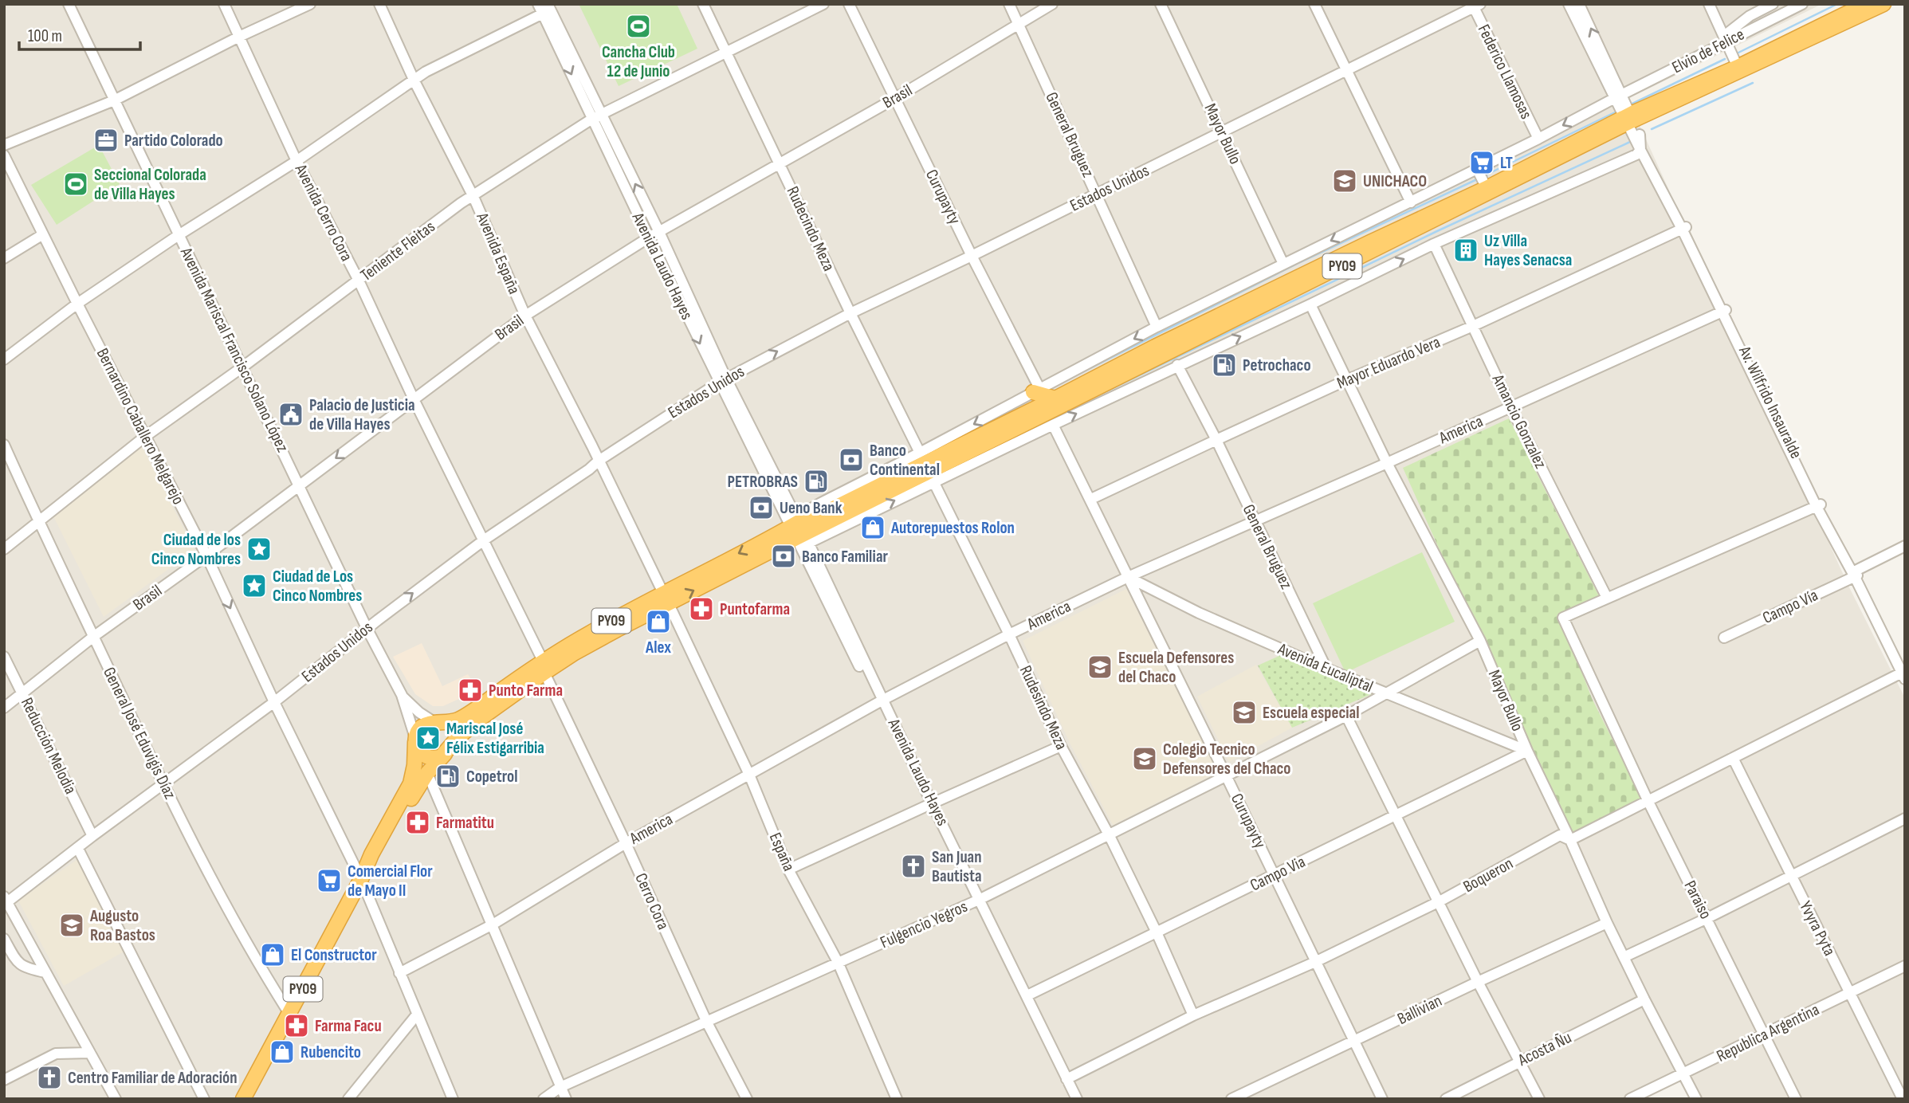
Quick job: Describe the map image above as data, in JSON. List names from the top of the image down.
{
  "streets": {
    "highway": ["PY09"],
    "street": [
      "Elvio de Felice",
      "Federico Llamosas",
      "Brasil",
      "Mayor Bullo",
      "General Bruguez",
      "Estados Unidos",
      "Curupayty",
      "Avenida Cerro Cora",
      "Rudecindo Meza",
      "Teniente Fleitas",
      "Avenida España",
      "Avenida Laudo Hayes",
      "Avenida Mariscal Francisco Solano López",
      "Mayor Eduardo Vera",
      "Av. Wilfrido Insauralde",
      "Amancio Gonzalez",
      "Bernardino Caballero Melgarejo",
      "America",
      "Campo Vía",
      "Avenida Eucaliptal",
      "Rudesindo Meza",
      "General José Eduvigis Díaz",
      "Reducción Melodia",
      "España",
      "Campo Via",
      "Boqueron",
      "Paraiso",
      "Cerro Cora",
      "Fulgencio Yegros",
      "Yvyra Pyta",
      "Ballivian",
      "Republica Argentina",
      "Acosta Ñu"
    ]
  },
  "crossings": [
    ["Elvio de Felice", "Federico Llamosas"],
    ["Elvio de Felice", "Mayor Bullo"],
    ["Elvio de Felice", "General Bruguez"],
    ["Elvio de Felice", "Curupayty"],
    ["Elvio de Felice", "Rudecindo Meza"],
    ["Elvio de Felice", "Avenida Laudo Hayes"],
    ["Elvio de Felice", "PY09"],
    ["Federico Llamosas", "Estados Unidos"],
    ["Brasil", "General Bruguez"],
    ["Brasil", "Curupayty"],
    ["Brasil", "Avenida Cerro Cora"],
    ["Brasil", "Rudecindo Meza"],
    ["Brasil", "Avenida España"],
    ["Brasil", "Avenida Laudo Hayes"],
    ["Brasil", "Avenida Mariscal Francisco Solano López"],
    ["Brasil", "Bernardino Caballero Melgarejo"],
    ["Brasil", "General José Eduvigis Díaz"],
    ["Brasil", "Reducción Melodia"],
    ["Mayor Bullo", "Estados Unidos"],
    ["Mayor Bullo", "Mayor Eduardo Vera"],
    ["Mayor Bullo", "America"],
    ["Mayor Bullo", "Avenida Eucaliptal"],
    ["Mayor Bullo", "Campo Via"],
    ["Mayor Bullo", "Boqueron"],
    ["Mayor Bullo", "Fulgencio Yegros"],
    ["Mayor Bullo", "Ballivian"],
    ["Mayor Bullo", "Republica Argentina"],
    ["Mayor Bullo", "Acosta Ñu"],
    ["General Bruguez", "Estados Unidos"],
    ["General Bruguez", "Mayor Eduardo Vera"],
    ["General Bruguez", "America"],
    ["General Bruguez", "Avenida Eucaliptal"],
    ["Estados Unidos", "Curupayty"],
    ["Estados Unidos", "Avenida Cerro Cora"],
    ["Estados Unidos", "Rudecindo Meza"],
    ["Estados Unidos", "Avenida España"],
    ["Estados Unidos", "Avenida Laudo Hayes"],
    ["Estados Unidos", "Avenida Mariscal Francisco Solano López"],
    ["Estados Unidos", "Bernardino Caballero Melgarejo"],
    ["Estados Unidos", "General José Eduvigis Díaz"],
    ["Estados Unidos", "Reducción Melodia"],
    ["Curupayty", "Mayor Eduardo Vera"],
    ["Curupayty", "America"],
    ["Curupayty", "Avenida Eucaliptal"],
    ["Curupayty", "Campo Via"],
    ["Curupayty", "Boqueron"],
    ["Curupayty", "Fulgencio Yegros"],
    ["Curupayty", "Ballivian"],
    ["Avenida Cerro Cora", "Teniente Fleitas"],
    ["Avenida Cerro Cora", "PY09"],
    ["Avenida Cerro Cora", "Cerro Cora"],
    ["Rudecindo Meza", "Teniente Fleitas"],
    ["Teniente Fleitas", "Avenida España"],
    ["Teniente Fleitas", "Avenida Laudo Hayes"],
    ["Teniente Fleitas", "Avenida Mariscal Francisco Solano López"],
    ["Teniente Fleitas", "Bernardino Caballero Melgarejo"],
    ["Teniente Fleitas", "General José Eduvigis Díaz"],
    ["Avenida España", "PY09"],
    ["Avenida España", "España"],
    ["Avenida Laudo Hayes", "PY09"],
    ["Avenida Laudo Hayes", "America"],
    ["Avenida Laudo Hayes", "Fulgencio Yegros"],
    ["PY09", "Av. Wilfrido Insauralde"],
    ["PY09", "Bernardino Caballero Melgarejo"],
    ["PY09", "General José Eduvigis Díaz"],
    ["PY09", "España"],
    ["PY09", "Cerro Cora"],
    ["Mayor Eduardo Vera", "Av. Wilfrido Insauralde"],
    ["Mayor Eduardo Vera", "Amancio Gonzalez"],
    ["Av. Wilfrido Insauralde", "America"],
    ["Av. Wilfrido Insauralde", "Campo Vía"],
    ["Av. Wilfrido Insauralde", "Boqueron"],
    ["Amancio Gonzalez", "America"],
    ["Amancio Gonzalez", "Paraiso"],
    ["Bernardino Caballero Melgarejo", "America"],
    ["America", "Avenida Eucaliptal"],
    ["America", "Rudesindo Meza"],
    ["America", "España"],
    ["America", "Cerro Cora"],
    ["Avenida Eucaliptal", "Campo Via"],
    ["Avenida Eucaliptal", "Fulgencio Yegros"],
    ["Rudesindo Meza", "Campo Via"],
    ["Rudesindo Meza", "Boqueron"],
    ["Rudesindo Meza", "Fulgencio Yegros"],
    ["España", "Fulgencio Yegros"],
    ["Boqueron", "Paraiso"],
    ["Boqueron", "Yvyra Pyta"],
    ["Paraiso", "Republica Argentina"],
    ["Cerro Cora", "Fulgencio Yegros"],
    ["Yvyra Pyta", "Republica Argentina"]
  ],
  "places": {
    "sports": ["Cancha Club 12 de Junio", "Seccional Colorada de Villa Hayes"],
    "office": ["Partido Colorado"],
    "supermarket": ["LT", "Comercial Flor de Mayo II"],
    "school or university": [
      "UNICHACO",
      "Escuela Defensores del Chaco",
      "Escuela especial",
      "Colegio Tecnico Defensores del Chaco",
      "Augusto Roa Bastos"
    ],
    "building": ["Uz Villa Hayes Senacsa"],
    "fuel station": ["Petrochaco", "PETROBRAS", "Copetrol"],
    "public building": ["Palacio de Justicia de Villa Hayes"],
    "bank": ["Banco Continental", "Ueno Bank", "Banco Familiar"],
    "shop": [
      "Autorepuestos Rolon",
      "Alex",
      "El Constructor",
      "Rubencito"
    ],
    "place": ["Ciudad de los Cinco Nombres", "Ciudad de Los Cinco Nombres", "Mariscal José Félix Estigarribia"],
    "pharmacy": [
      "Puntofarma",
      "Punto Farma",
      "Farmatitu",
      "Farma Facu"
    ],
    "church": ["San Juan Bautista", "Centro Familiar de Adoración"]
  },
  "scale_bar": "100 m"
}
